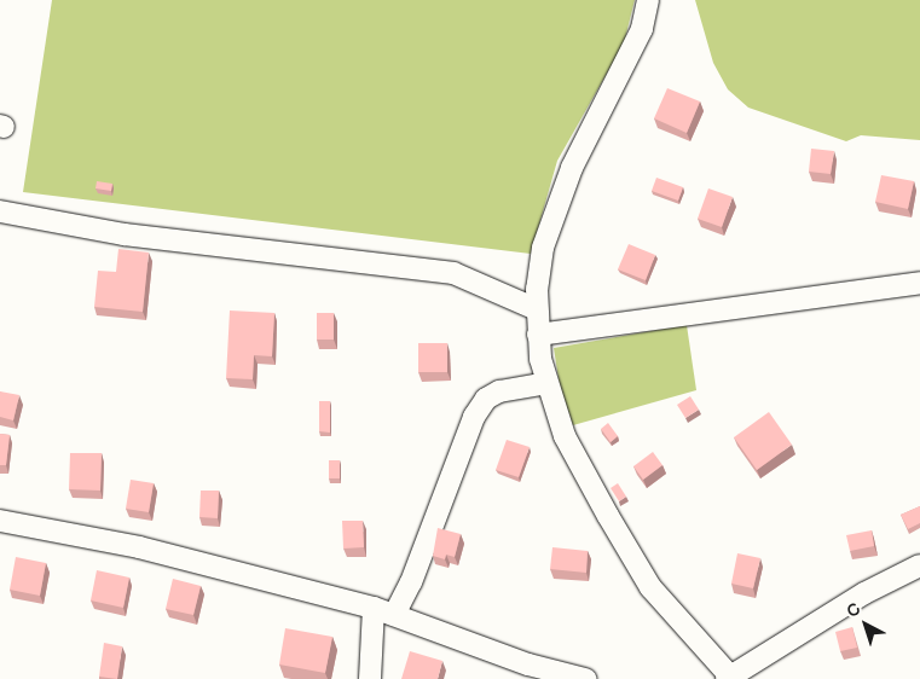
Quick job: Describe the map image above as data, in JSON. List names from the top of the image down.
{
  "north": "top left"
}
